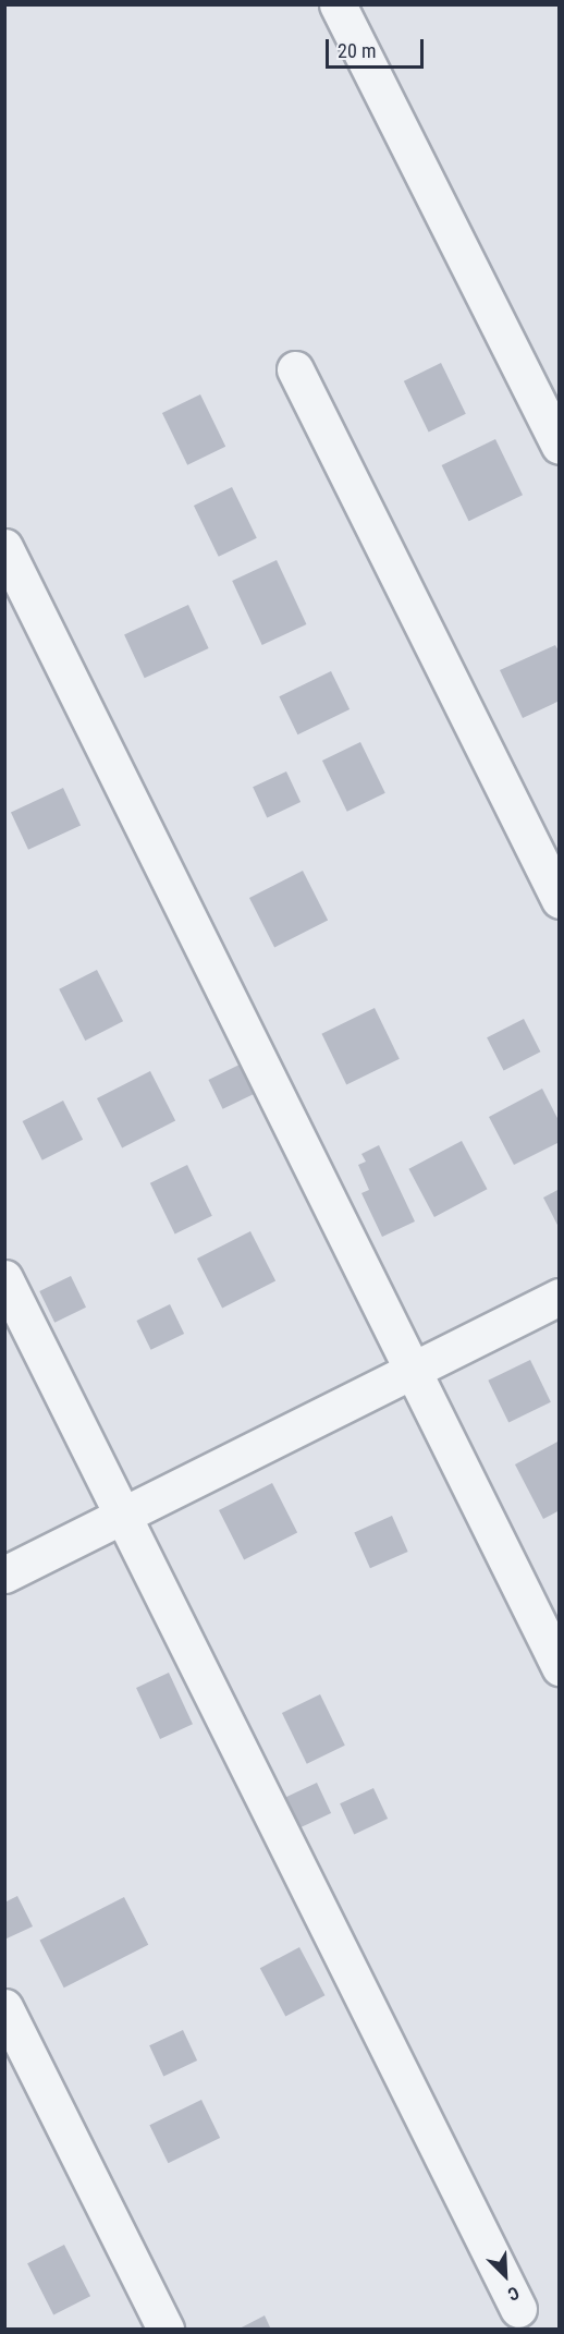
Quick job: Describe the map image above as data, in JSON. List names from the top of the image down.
{
  "scale_bar": "20 m",
  "north": "bottom right"
}
